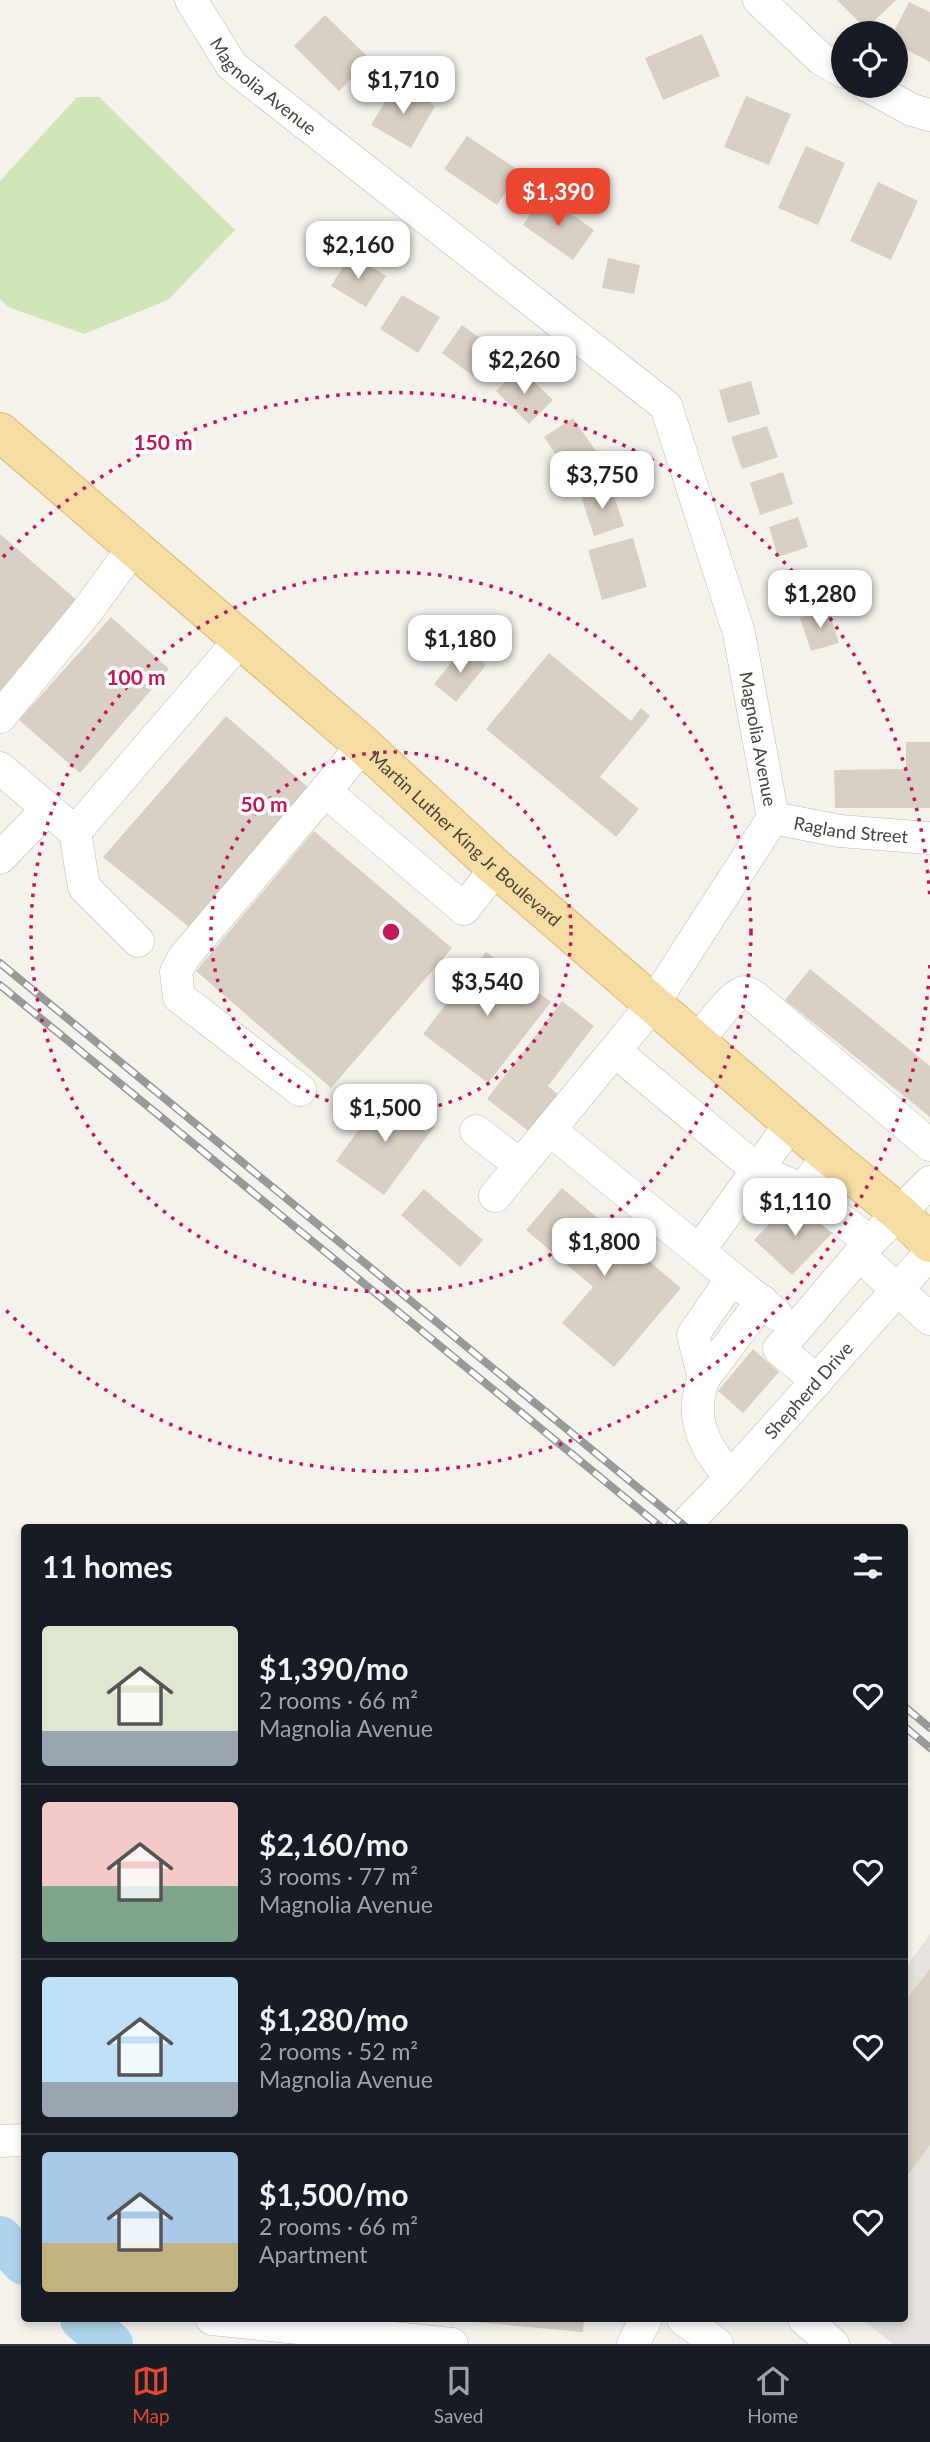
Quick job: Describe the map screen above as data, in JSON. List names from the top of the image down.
{
  "streets": {
    "main road": ["Martin Luther King Jr Boulevard"],
    "street": ["Magnolia Avenue", "Ragland Street", "Shepherd Drive"]
  },
  "crossings": [
    ["Magnolia Avenue", "Ragland Street"],
    ["Magnolia Avenue", "Martin Luther King Jr Boulevard"]
  ],
  "page": {
    "price": [
      "$1,710",
      "$1,390",
      "$2,160",
      "$2,260",
      "$3,750",
      "$1,280",
      "$1,180",
      "$3,540",
      "$1,500",
      "$1,110",
      "$1,800"
    ],
    "heading": "11 homes",
    "list": [
      {
        "name": "$1,390/mo",
        "note": "2 rooms · 66 m² · Magnolia Avenue"
      },
      {
        "name": "$2,160/mo",
        "note": "3 rooms · 77 m² · Magnolia Avenue"
      },
      {
        "name": "$1,280/mo",
        "note": "2 rooms · 52 m² · Magnolia Avenue"
      },
      {
        "name": "$1,500/mo",
        "note": "2 rooms · 66 m² · Apartment"
      }
    ],
    "tabs": ["Map", "Saved", "Home"]
  },
  "rings": ["150 m", "100 m", "50 m"]
}
